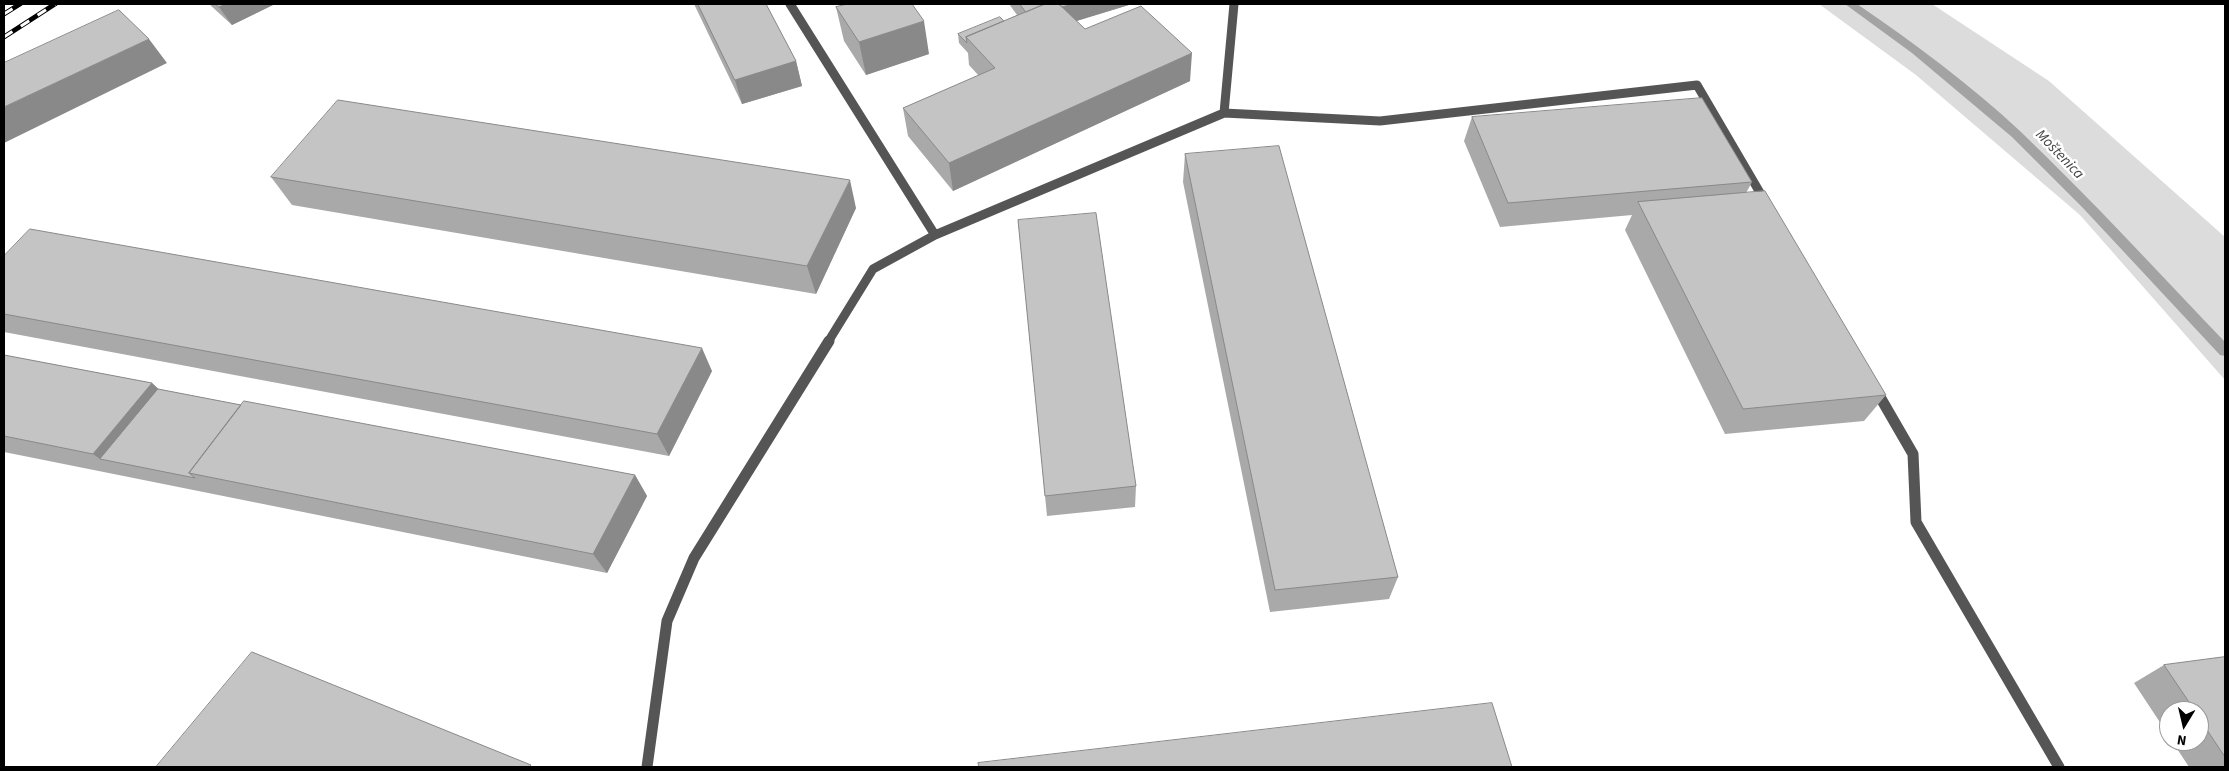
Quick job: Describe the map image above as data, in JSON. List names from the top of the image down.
{
  "water": ["Moštenica"],
  "north": "bottom"
}
